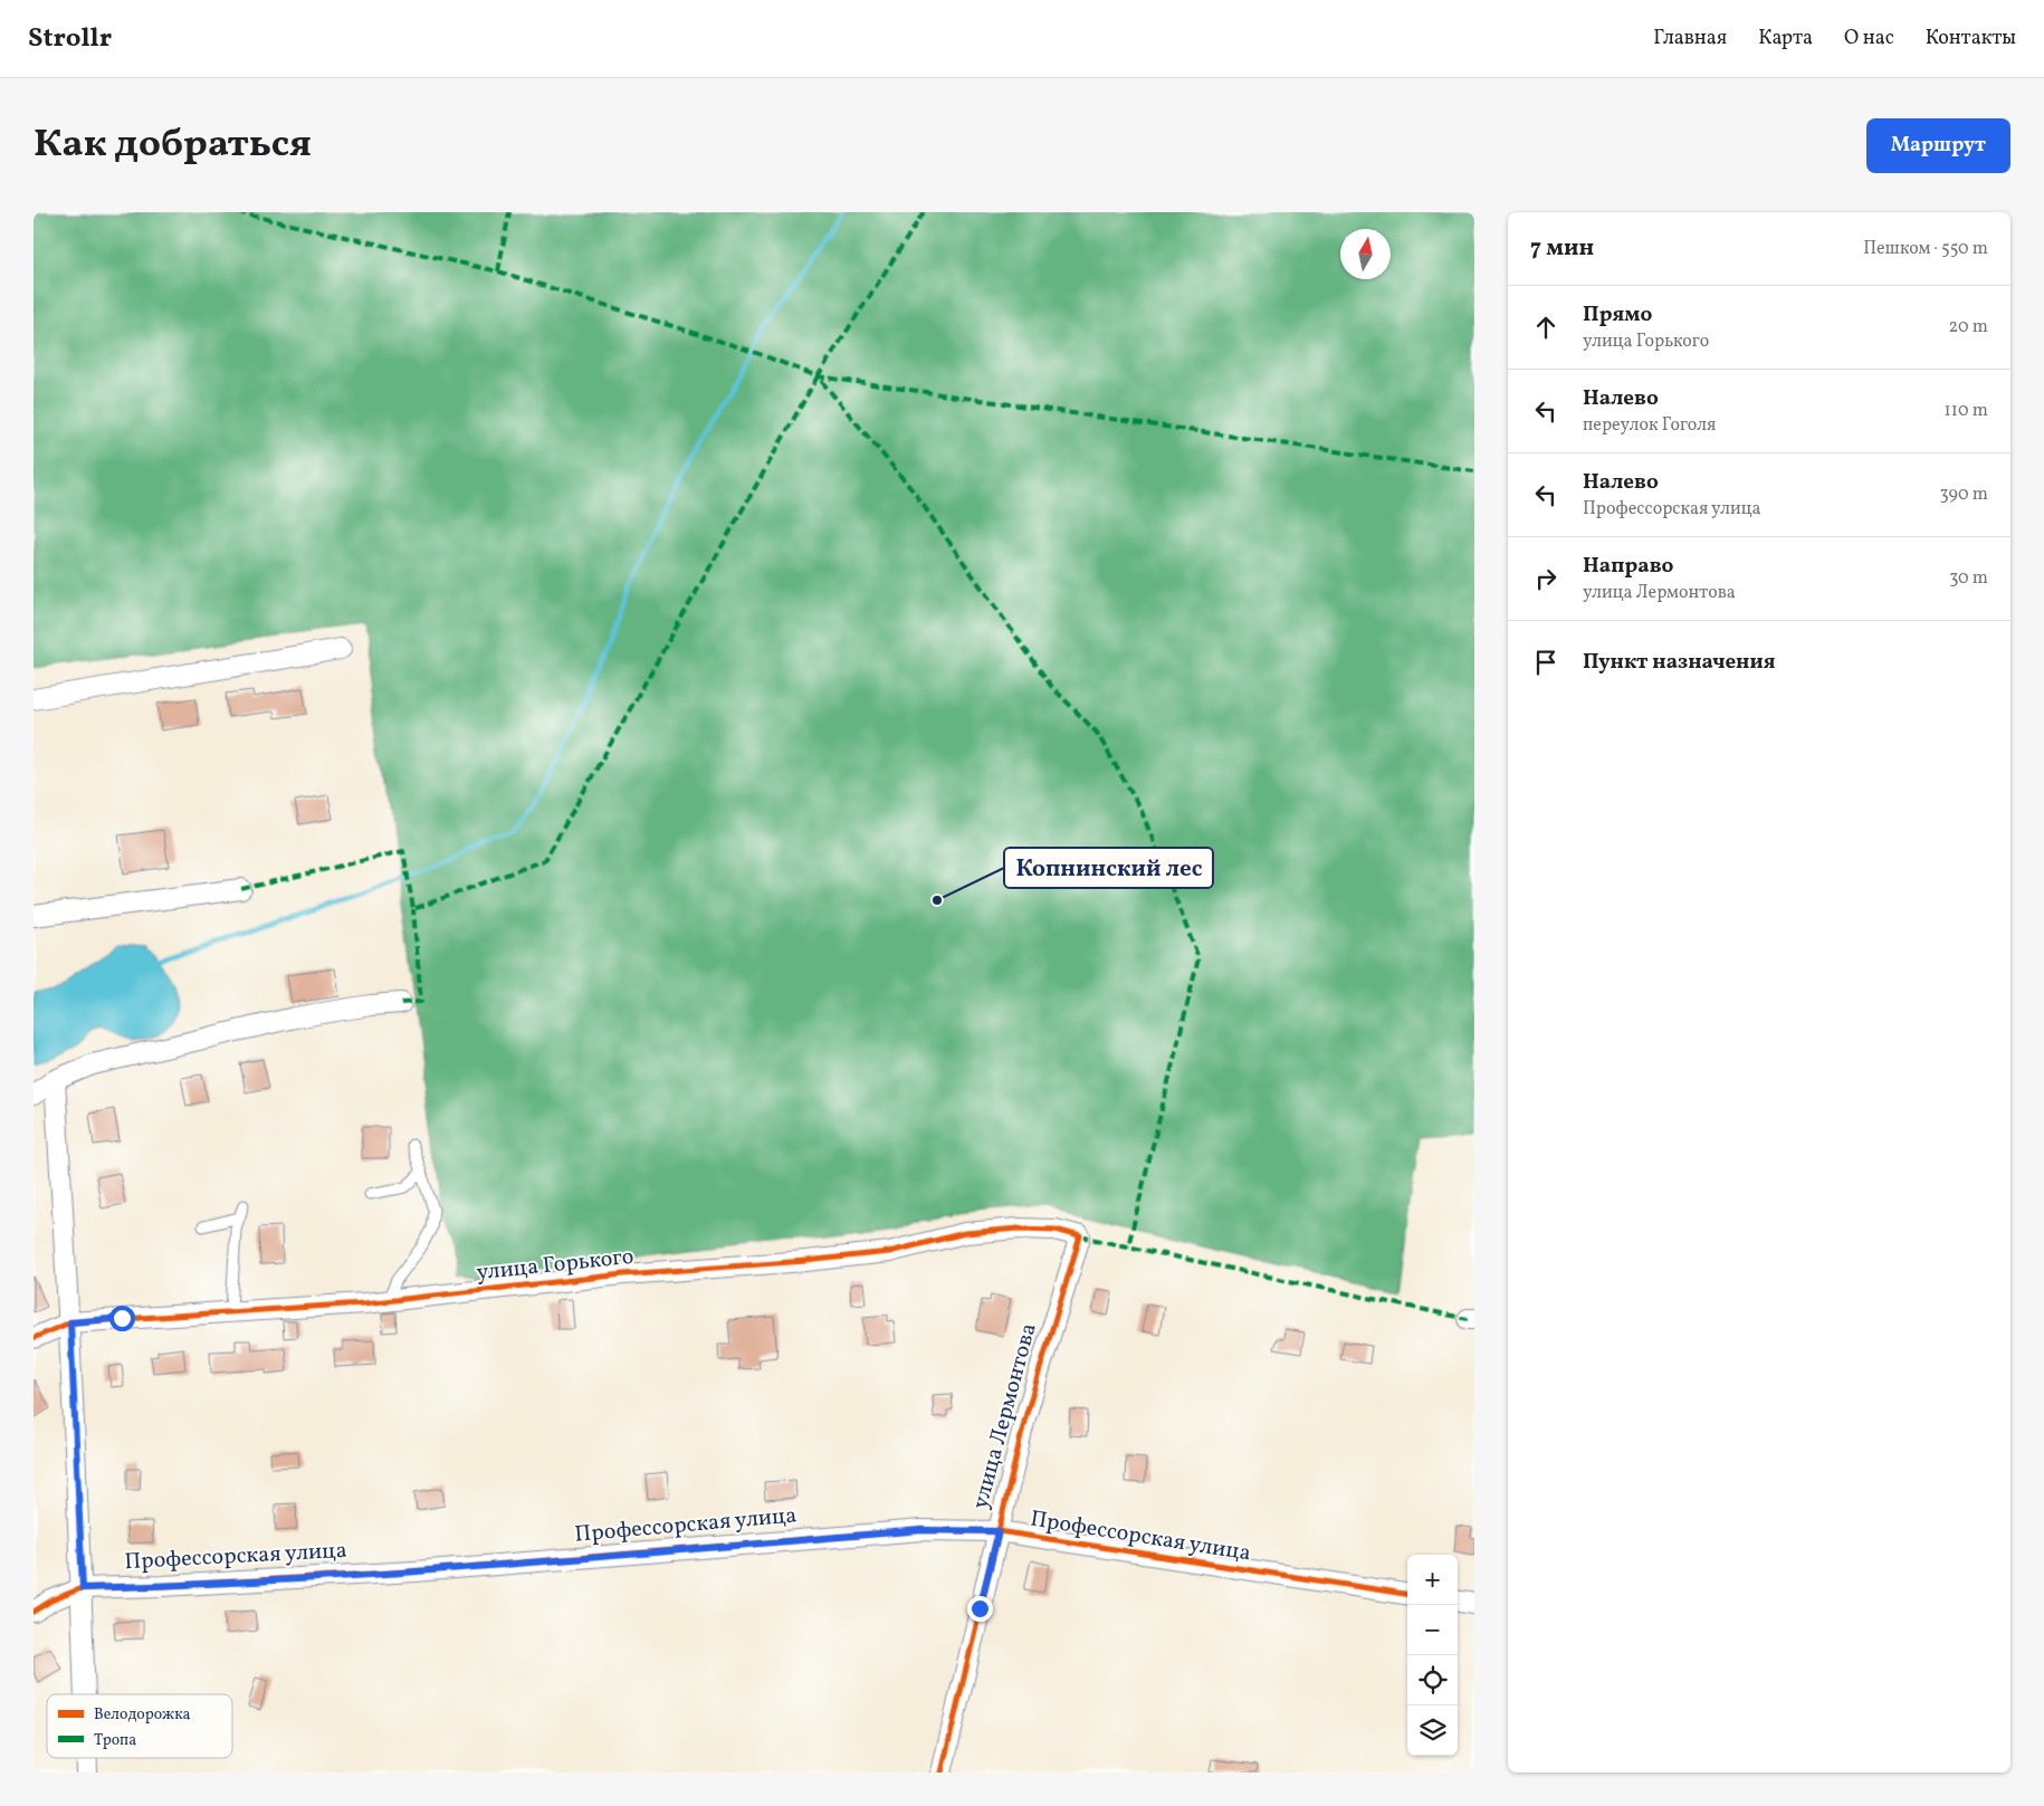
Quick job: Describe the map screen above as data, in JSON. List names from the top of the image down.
{
  "streets": {
    "street": ["улица Горького", "улица Лермонтова", "Профессорская улица"]
  },
  "crossings": [
    ["улица Горького", "улица Лермонтова"],
    ["улица Лермонтова", "Профессорская улица"]
  ],
  "places": ["Копнинский лес"],
  "legend": ["Велодорожка", "Тропа"],
  "north": "top",
  "page": {
    "header": "Strollr",
    "nav": [
      "Главная",
      "Карта",
      "О нас",
      "Контакты"
    ],
    "title": "Как добраться",
    "buttons": "Маршрут",
    "heading": ["7 мин", "Пешком · 550 m"],
    "list": [
      ["Прямо", "улица Горького", "20 m"],
      ["Налево", "переулок Гоголя", "110 m"],
      ["Налево", "Профессорская улица", "390 m"],
      ["Направо", "улица Лермонтова", "30 m"],
      "Пункт назначения"
    ],
    "map_buttons": ["+", "−"]
  }
}
